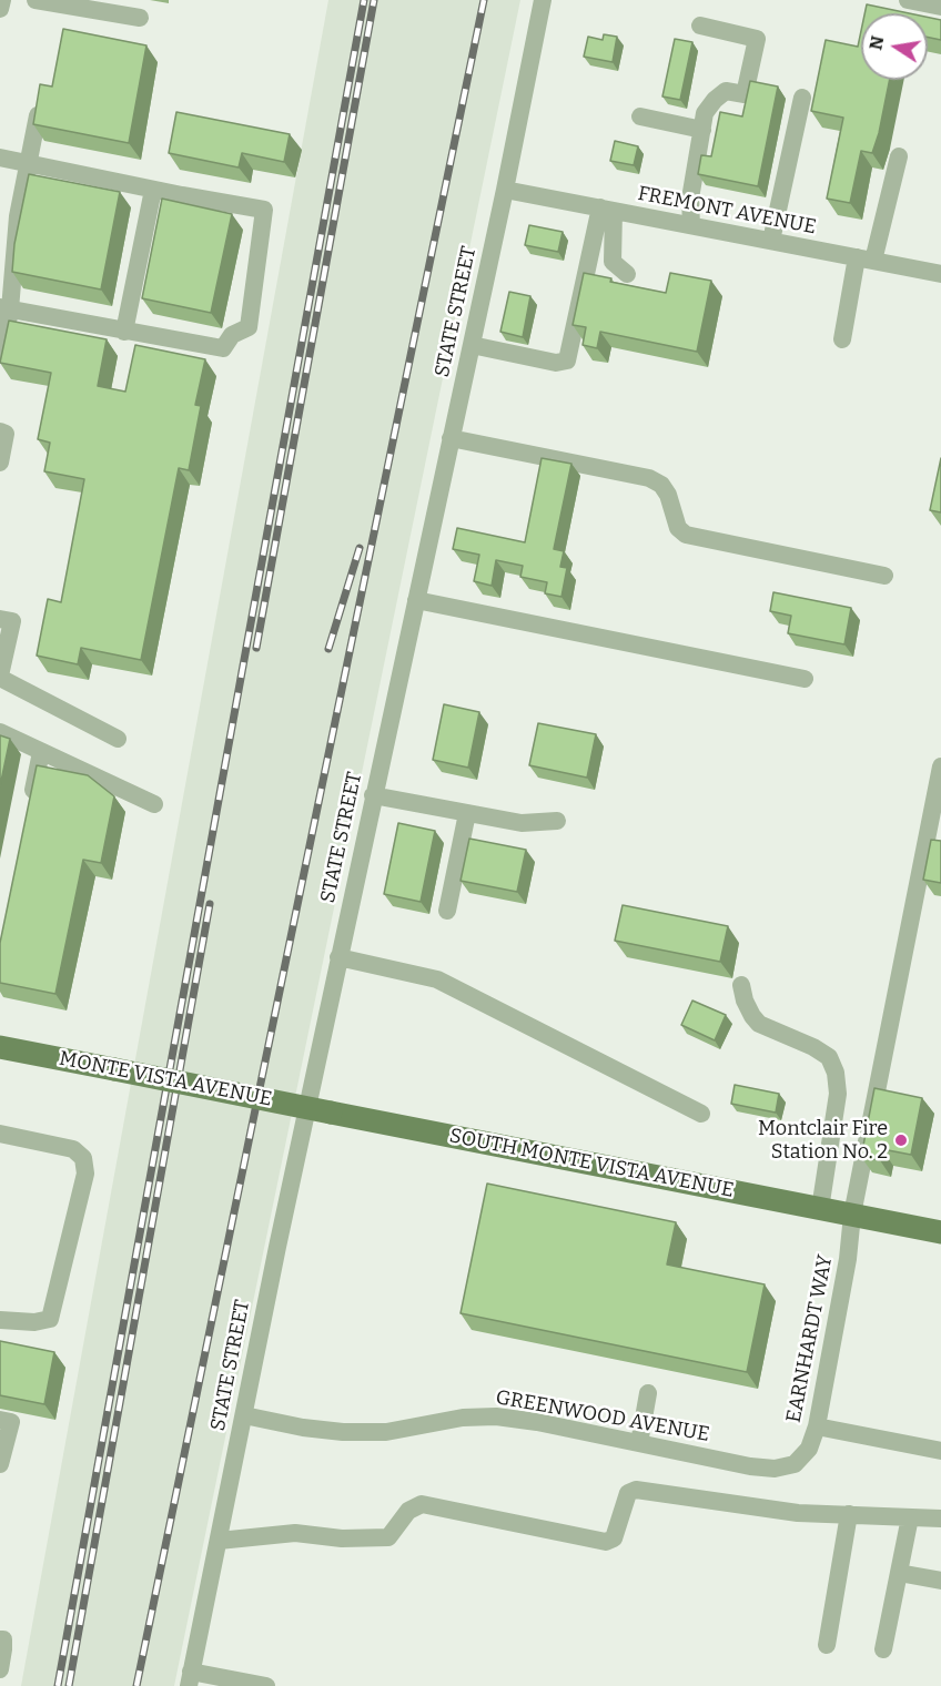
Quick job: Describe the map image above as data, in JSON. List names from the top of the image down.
{
  "streets": {
    "main road": ["MONTE VISTA AVENUE", "SOUTH MONTE VISTA AVENUE"],
    "street": [
      "FREMONT AVENUE",
      "STATE STREET",
      "EARNHARDT WAY",
      "GREENWOOD AVENUE"
    ]
  },
  "crossings": [
    ["FREMONT AVENUE", "STATE STREET"],
    ["STATE STREET", "GREENWOOD AVENUE"],
    ["MONTE VISTA AVENUE", "SOUTH MONTE VISTA AVENUE"],
    ["SOUTH MONTE VISTA AVENUE", "EARNHARDT WAY"],
    ["EARNHARDT WAY", "GREENWOOD AVENUE"]
  ],
  "places": ["Montclair Fire Station No. 2"],
  "north": "left"
}
